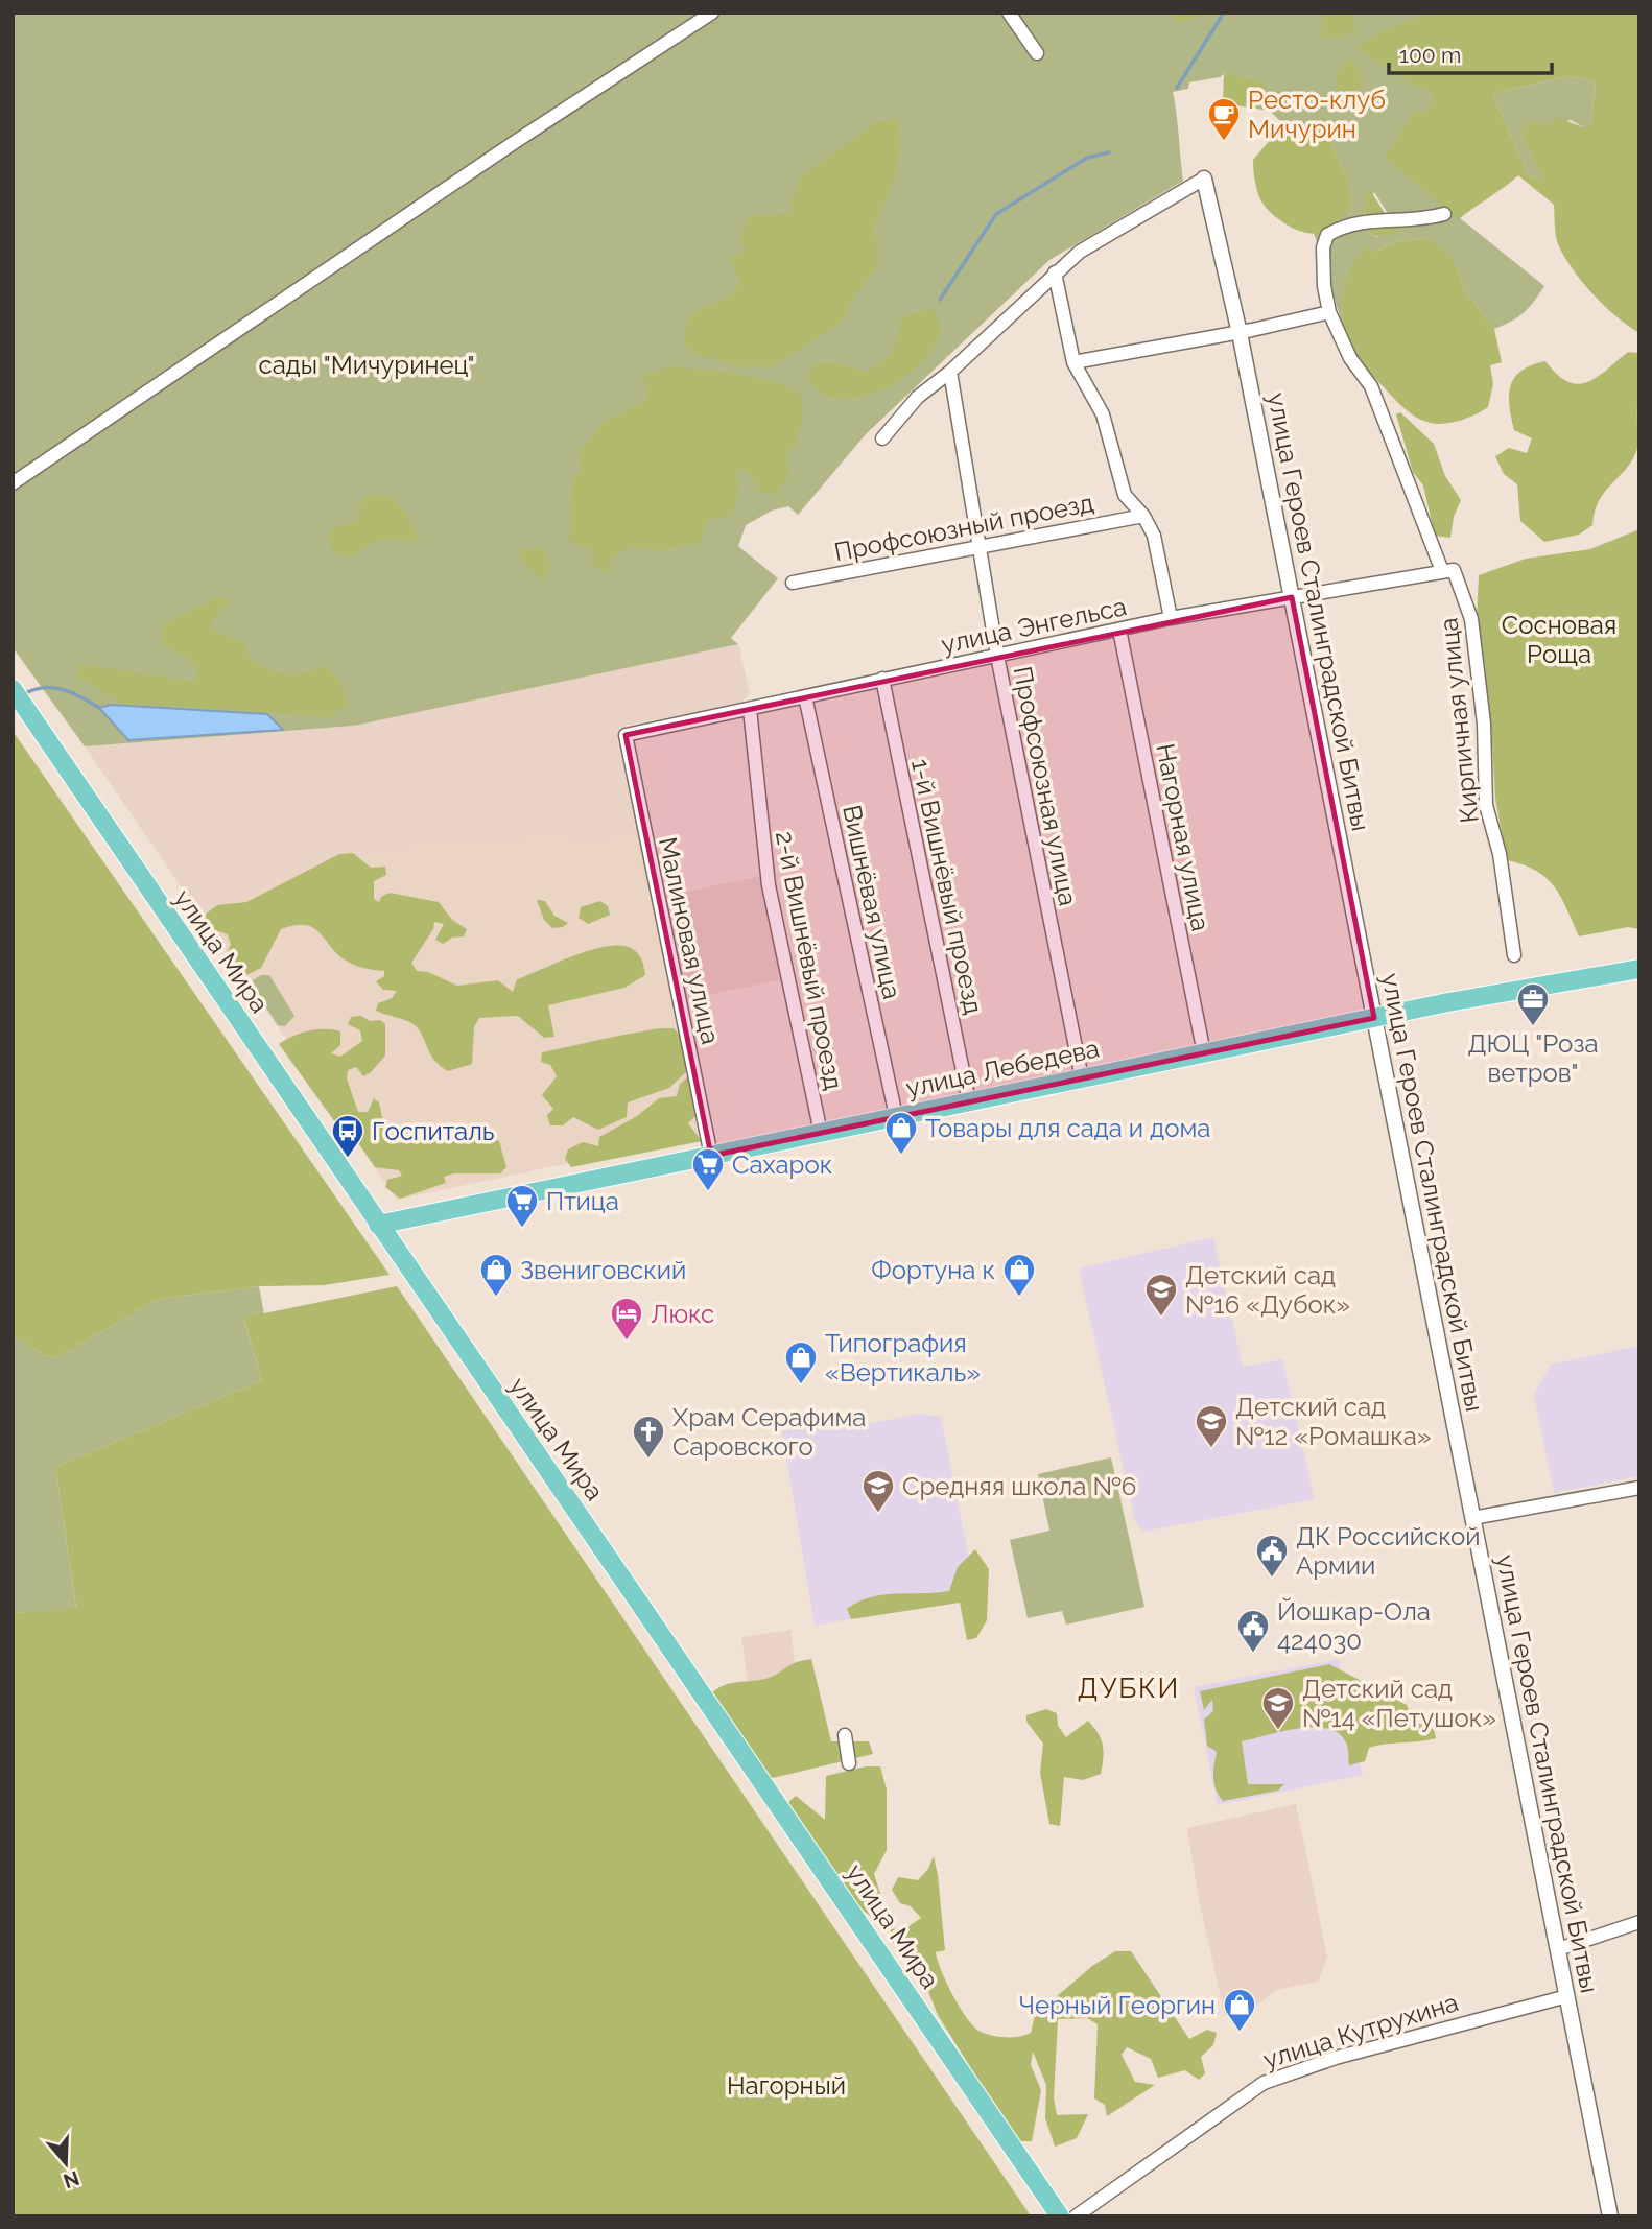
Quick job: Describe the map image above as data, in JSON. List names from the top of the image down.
{
  "streets": {
    "main road": ["улица Мира", "улица Лебедева"],
    "street": [
      "Профсоюзный проезд",
      "улица Героев Сталинградской Битвы",
      "улица Энгельса",
      "Кирпичная улица",
      "Профсоюзная улица",
      "Нагорная улица",
      "1-й Вишнёвый проезд",
      "Вишнёвая улица",
      "Малиновая улица",
      "2-й Вишнёвый проезд",
      "улица Кутрухина"
    ]
  },
  "crossings": [
    ["Профсоюзный проезд", "Профсоюзная улица"],
    ["улица Героев Сталинградской Битвы", "улица Энгельса"],
    ["улица Героев Сталинградской Битвы", "улица Лебедева"],
    ["улица Героев Сталинградской Битвы", "улица Кутрухина"],
    ["улица Энгельса", "Кирпичная улица"],
    ["улица Энгельса", "Профсоюзная улица"],
    ["улица Энгельса", "Нагорная улица"],
    ["улица Энгельса", "1-й Вишнёвый проезд"],
    ["улица Энгельса", "Вишнёвая улица"],
    ["улица Энгельса", "Малиновая улица"],
    ["улица Энгельса", "2-й Вишнёвый проезд"],
    ["Профсоюзная улица", "улица Лебедева"],
    ["Нагорная улица", "улица Лебедева"],
    ["1-й Вишнёвый проезд", "улица Лебедева"],
    ["Вишнёвая улица", "улица Лебедева"],
    ["Малиновая улица", "улица Лебедева"],
    ["улица Мира", "улица Лебедева"],
    ["2-й Вишнёвый проезд", "улица Лебедева"]
  ],
  "districts": ["ДУБКИ"],
  "parks": ["сады \"Мичуринец\"", "Сосновая Роща", "Нагорный"],
  "places": {
    "cafe": ["Ресто-клуб Мичурин"],
    "office": ["ДЮЦ \"Роза ветров\""],
    "shop": [
      "Товары для сада и дома",
      "Звениговский",
      "Фортуна к",
      "Типография «Вертикаль»",
      "Черный Георгин"
    ],
    "bus stop": ["Госпиталь"],
    "supermarket": ["Сахарок", "Птица"],
    "school or university": [
      "Детский сад №16 «Дубок»",
      "Детский сад №12 «Ромашка»",
      "Средняя школа №6",
      "Детский сад №14 «Петушок»"
    ],
    "hotel": ["Люкс"],
    "church": ["Храм Серафима Саровского"],
    "public building": ["ДК Российской Армии", "Йошкар-Ола 424030"]
  },
  "scale_bar": "100 m",
  "north": "bottom"
}
